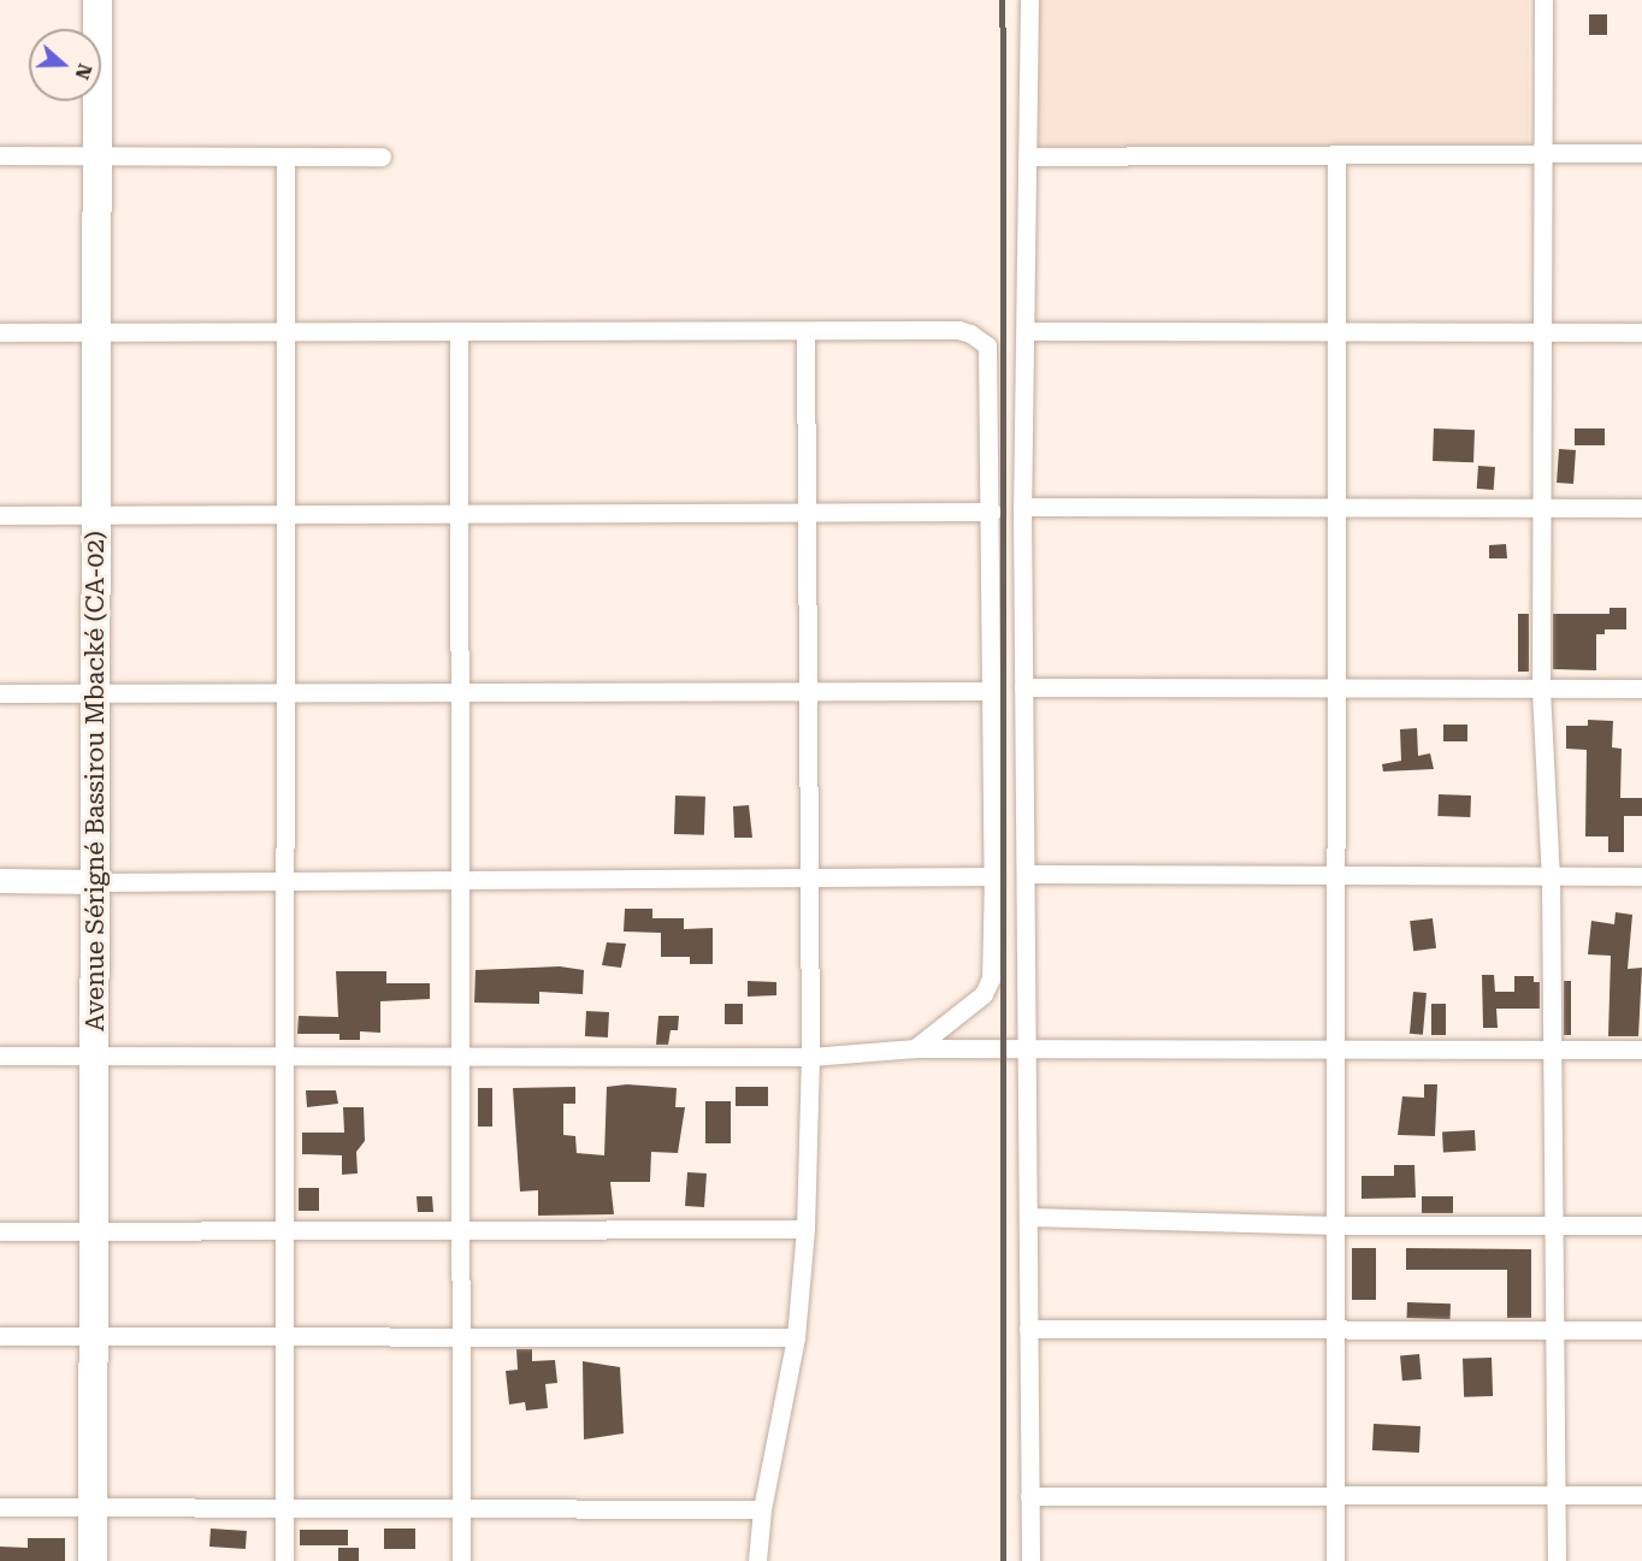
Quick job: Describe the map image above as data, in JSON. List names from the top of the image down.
{
  "streets": {
    "main road": ["Avenue Sérigné Bassirou Mbacké (CA-02)"]
  },
  "north": "right"
}
